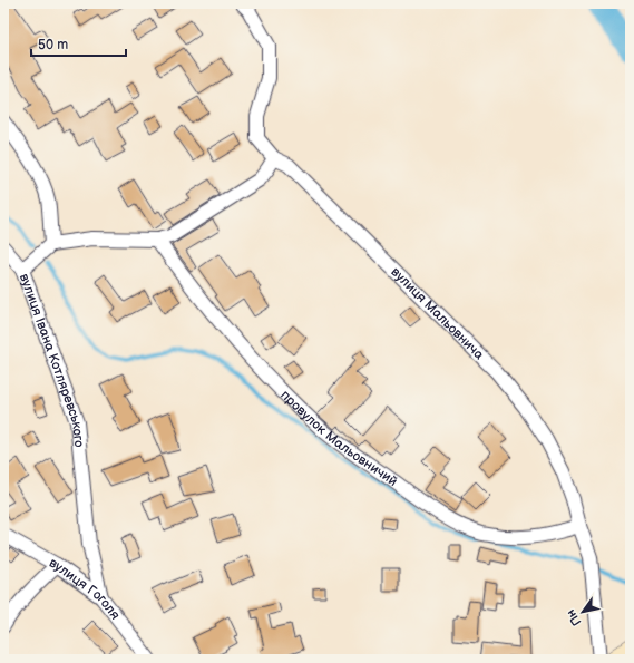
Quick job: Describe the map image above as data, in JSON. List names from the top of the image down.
{
  "streets": {
    "street": [
      "вулиця Мальовнича",
      "вулиця Івана Котляревського",
      "провулок Мальовничий",
      "вулиця Гоголя"
    ]
  },
  "crossings": [
    ["вулиця Мальовнича", "провулок Мальовничий"],
    ["вулиця Івана Котляревського", "вулиця Гоголя"]
  ],
  "scale_bar": "50 m",
  "north": "bottom left"
}
